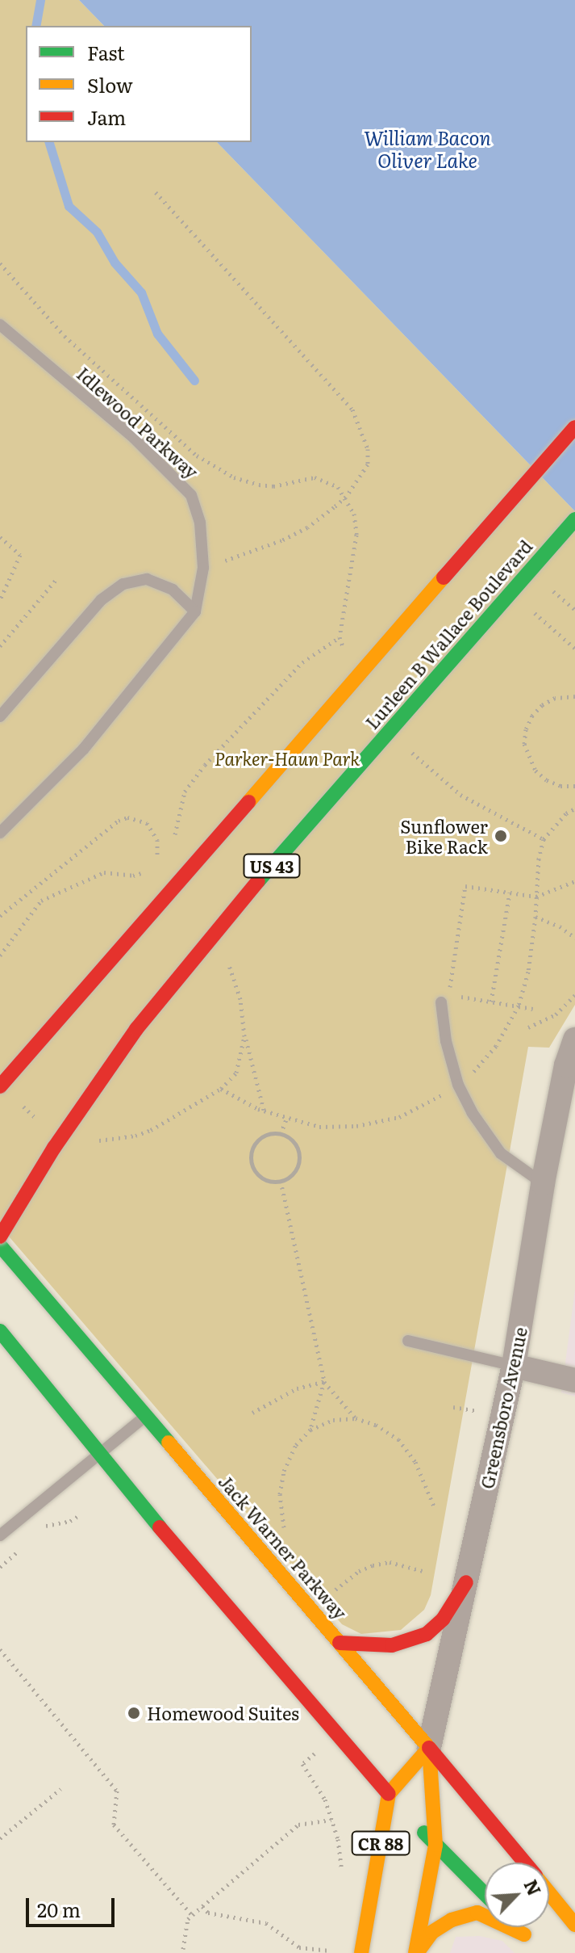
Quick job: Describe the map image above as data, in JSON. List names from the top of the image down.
{
  "streets": {
    "main road": [
      "Lurleen B Wallace Boulevard",
      "US 43",
      "Greensboro Avenue",
      "Jack Warner Parkway",
      "CR 88"
    ],
    "lane": ["Idlewood Parkway"]
  },
  "crossings": [
    ["Greensboro Avenue", "Jack Warner Parkway"],
    ["Greensboro Avenue", "CR 88"]
  ],
  "water": ["William Bacon Oliver Lake"],
  "parks": ["Parker-Haun Park"],
  "places": ["Sunflower Bike Rack", "Homewood Suites"],
  "legend": ["Fast", "Slow", "Jam"],
  "scale_bar": "20 m",
  "north": "top right"
}
